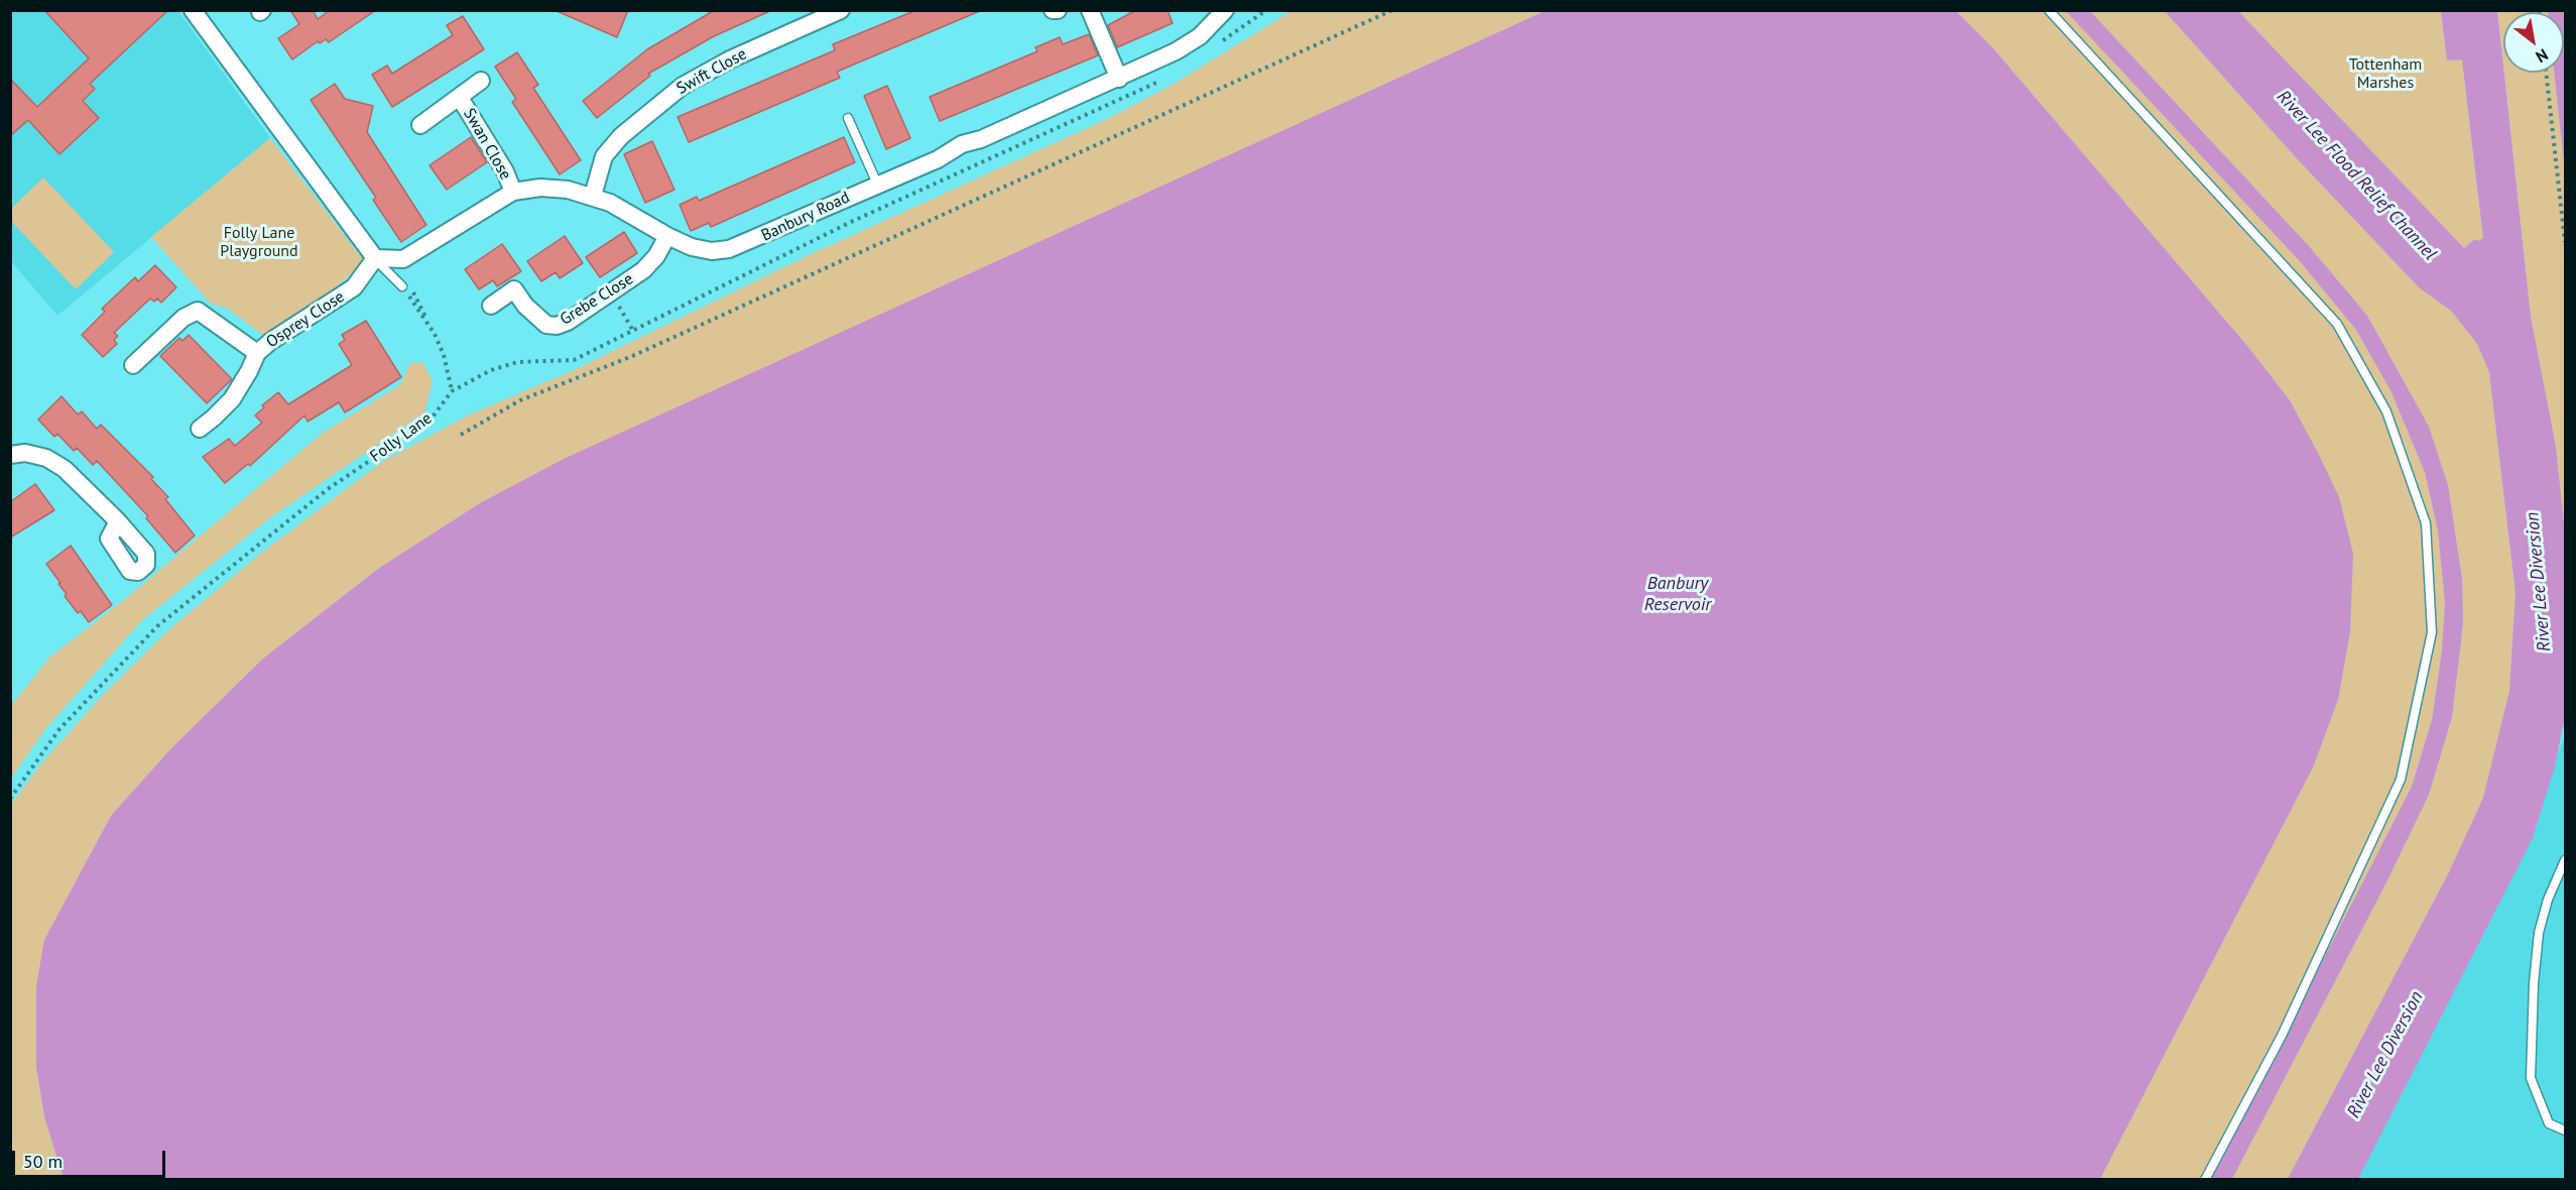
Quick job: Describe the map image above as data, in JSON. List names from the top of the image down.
{
  "streets": {
    "street": [
      "Swift Close",
      "Swan Close",
      "Banbury Road",
      "Grebe Close",
      "Osprey Close"
    ],
    "path": ["Folly Lane"]
  },
  "crossings": [
    ["Swift Close", "Banbury Road"],
    ["Swan Close", "Banbury Road"],
    ["Banbury Road", "Grebe Close"],
    ["Banbury Road", "Osprey Close"]
  ],
  "water": ["River Lee Flood Relief Channel", "River Lee Diversion", "Banbury Reservoir"],
  "parks": ["Tottenham Marshes", "Folly Lane Playground"],
  "scale_bar": "50 m",
  "north": "bottom right"
}
